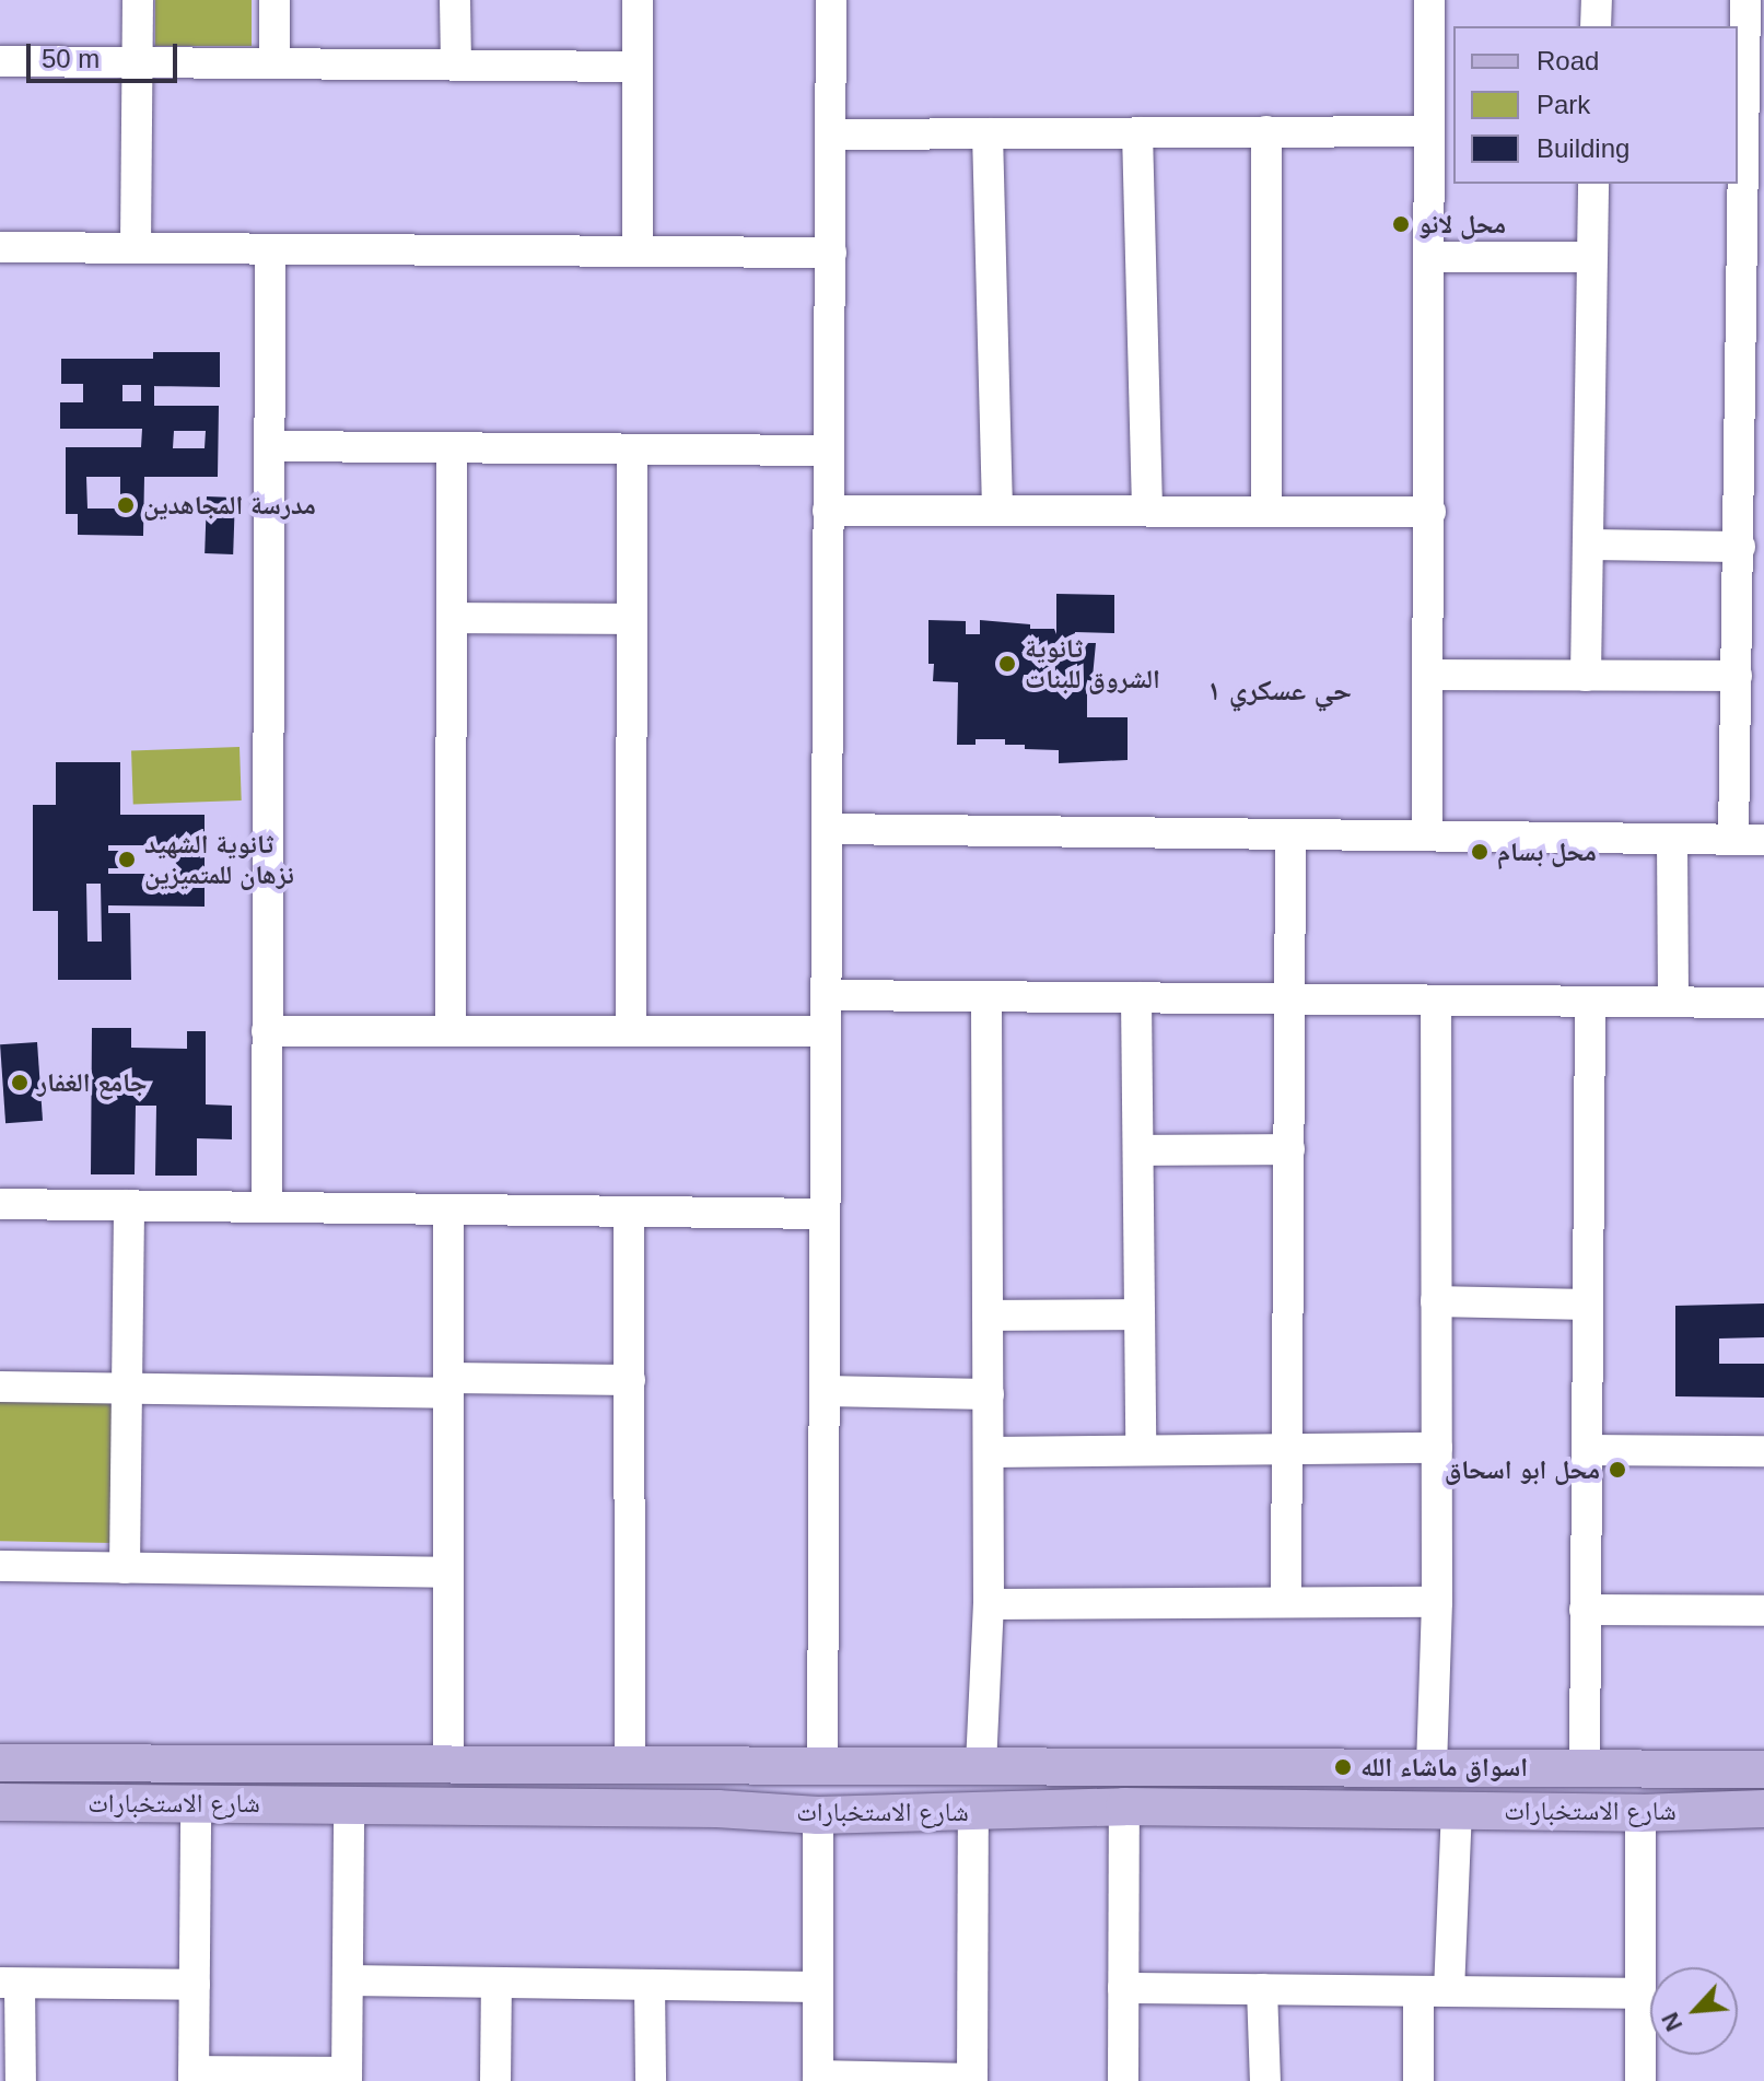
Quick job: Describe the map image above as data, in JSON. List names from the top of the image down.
{
  "streets": {
    "main road": ["شارع الاستخبارات"]
  },
  "districts": ["حي عسكري ١"],
  "places": [
    "محل لانو",
    "مدرسة المجاهدين",
    "ثانوية الشروق للبنات",
    "محل بسام",
    "ثانوية الشهيد نزهان للمتميزين",
    "جامع الغفار",
    "محل ابو اسحاق",
    "اسواق ماشاء الله"
  ],
  "legend": ["Road", "Park", "Building"],
  "scale_bar": "50 m",
  "north": "bottom left"
}
